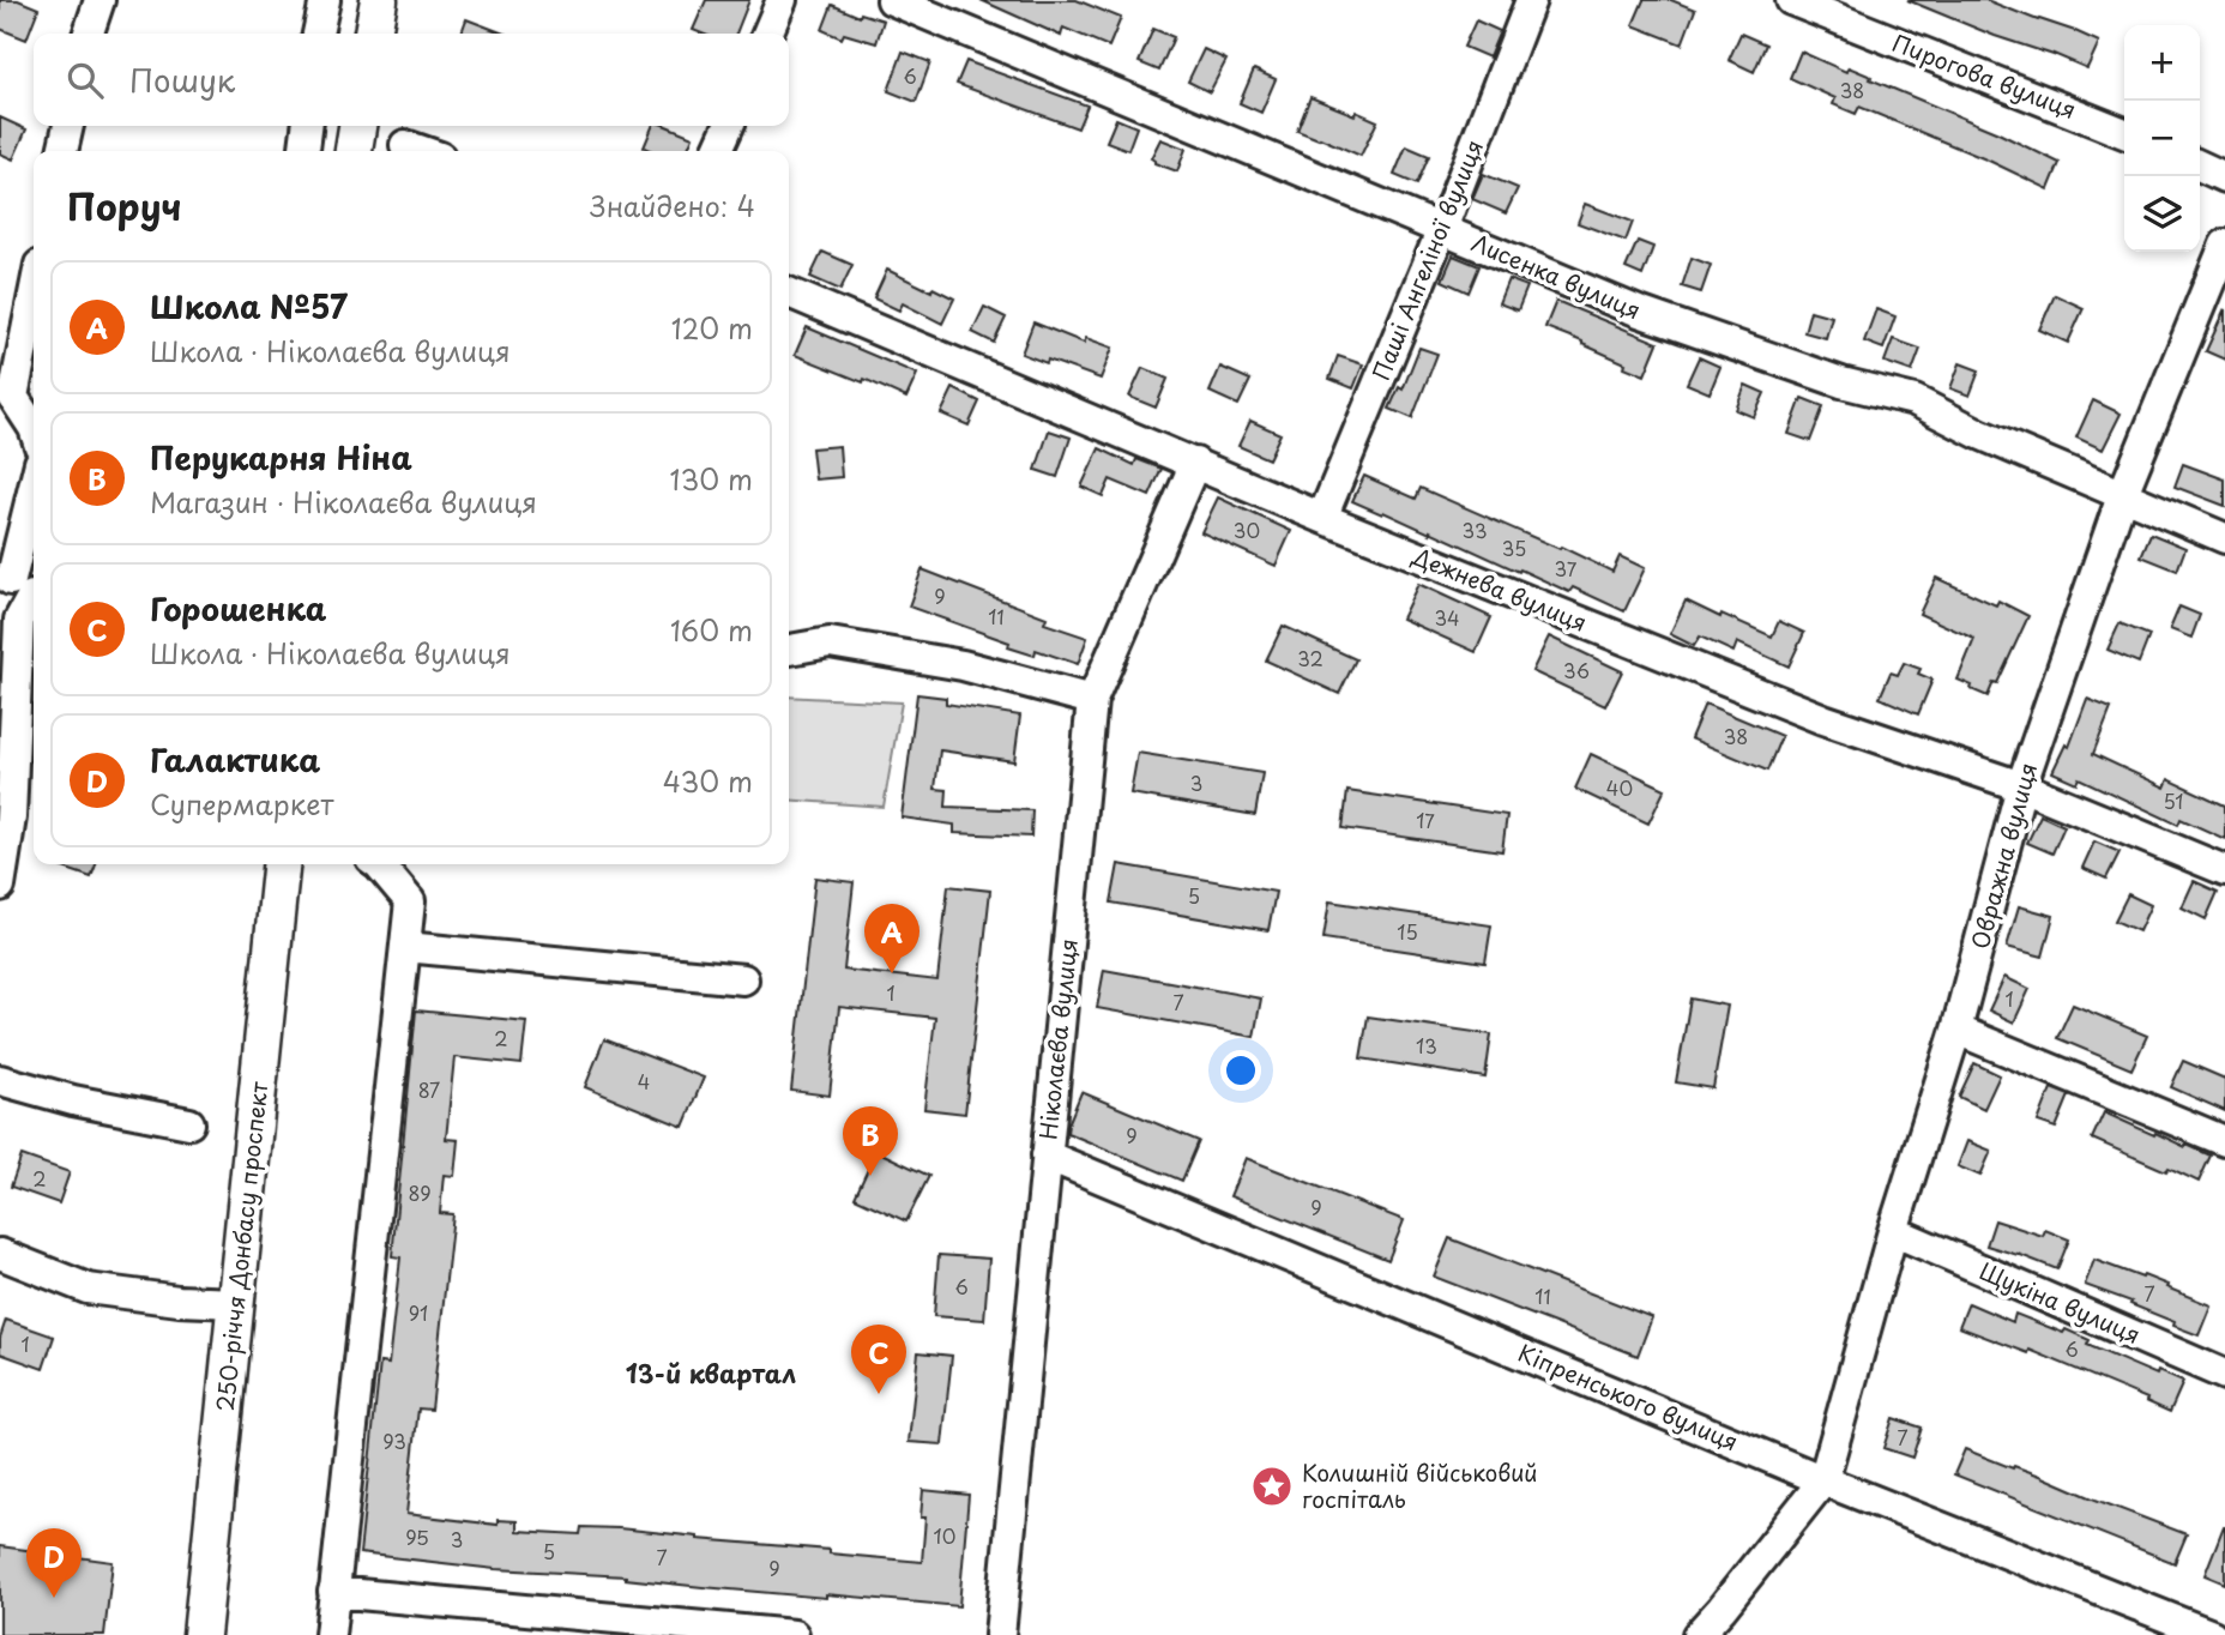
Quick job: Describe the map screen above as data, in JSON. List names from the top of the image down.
{
  "streets": {
    "main road": ["250-річчя Донбасу проспект"],
    "street": [
      "Пирогова вулиця",
      "Паші Ангеліної вулиця",
      "Лисенка вулиця",
      "Дежнева вулиця",
      "Овражна вулиця",
      "Ніколаєва вулиця",
      "Щукіна вулиця",
      "Кіпренського вулиця"
    ]
  },
  "crossings": [
    ["Паші Ангеліної вулиця", "Лисенка вулиця"],
    ["Паші Ангеліної вулиця", "Дежнева вулиця"],
    ["Лисенка вулиця", "Овражна вулиця"],
    ["Дежнева вулиця", "Овражна вулиця"],
    ["Дежнева вулиця", "Ніколаєва вулиця"],
    ["Овражна вулиця", "Щукіна вулиця"],
    ["Овражна вулиця", "Кіпренського вулиця"],
    ["Ніколаєва вулиця", "Кіпренського вулиця"]
  ],
  "districts": ["13-й квартал"],
  "places": {
    "place": ["Колишній військовий госпіталь"]
  },
  "house_numbers": [
    "6",
    "38",
    "30",
    "33",
    "35",
    "37",
    "9",
    "11",
    "34",
    "32",
    "36",
    "38",
    "3",
    "40",
    "51",
    "17",
    "5",
    "15",
    "1",
    "1",
    "7",
    "2",
    "13",
    "4",
    "87",
    "9",
    "2",
    "89",
    "9",
    "6",
    "7",
    "11",
    "91",
    "1",
    "6",
    "7",
    "93",
    "10",
    "95",
    "3",
    "5",
    "7",
    "9"
  ],
  "page": {
    "map_buttons": ["+", "−"],
    "search": "Пошук",
    "heading": ["Поруч", "Знайдено: 4"],
    "list": [
      {
        "mark": "A",
        "name": "Школа №57",
        "note": "Школа · Ніколаєва вулиця",
        "value": "120 m"
      },
      {
        "mark": "B",
        "name": "Перукарня Ніна",
        "note": "Магазин · Ніколаєва вулиця",
        "value": "130 m"
      },
      {
        "mark": "C",
        "name": "Горошенка",
        "note": "Школа · Ніколаєва вулиця",
        "value": "160 m"
      },
      {
        "mark": "D",
        "name": "Галактика",
        "note": "Супермаркет",
        "value": "430 m"
      }
    ],
    "pins": [
      "A",
      "B",
      "C",
      "D"
    ]
  }
}
